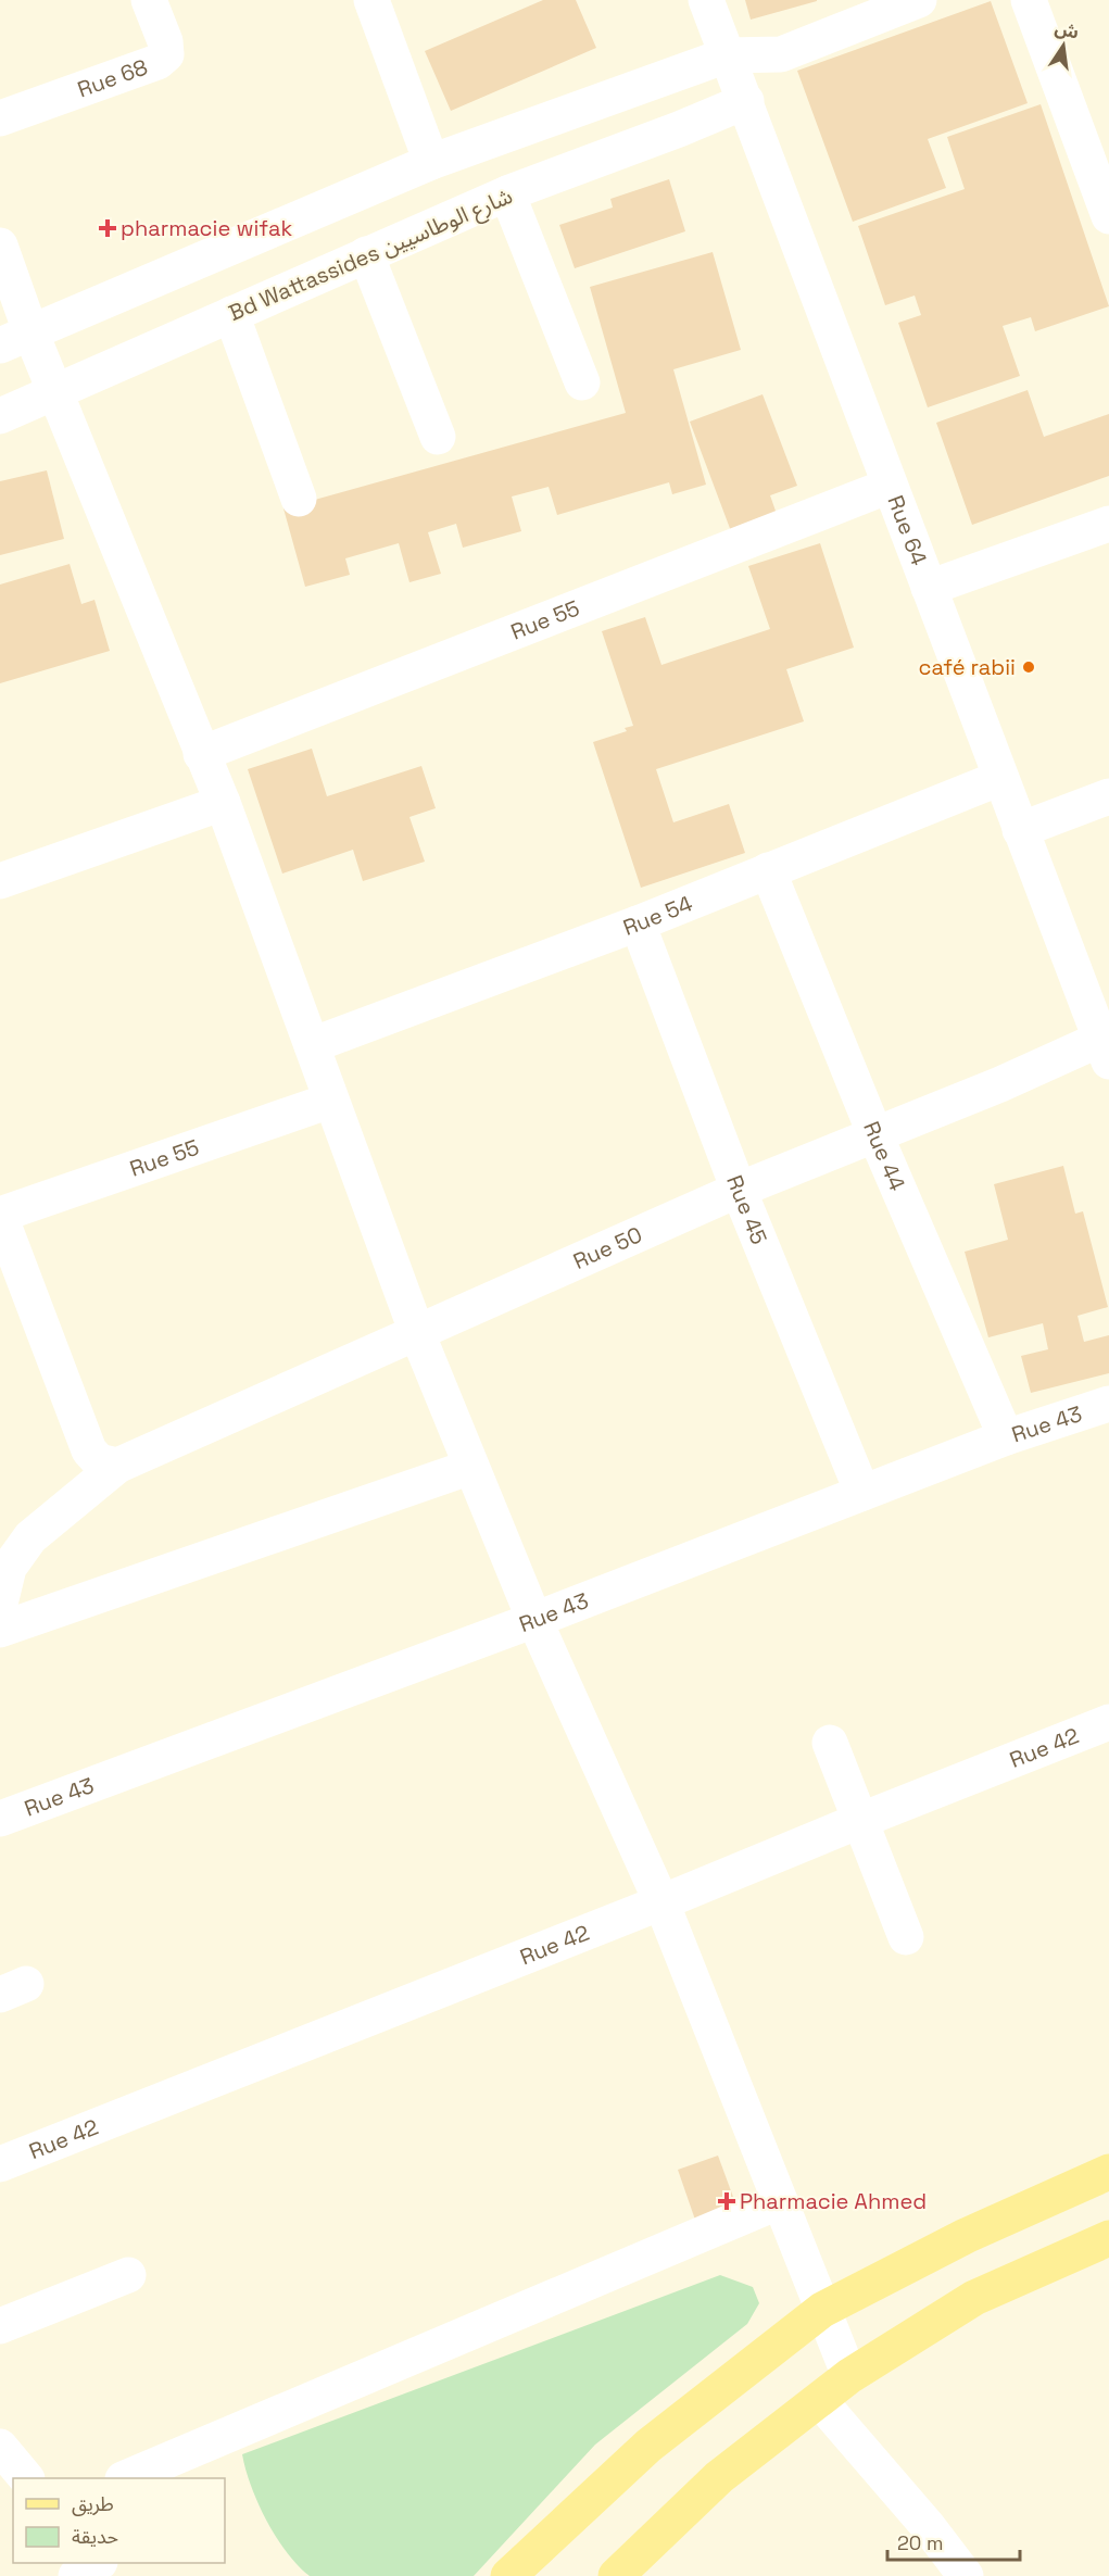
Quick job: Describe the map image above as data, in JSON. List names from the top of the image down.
{
  "streets": {
    "street": [
      "Rue 68",
      "Bd Wattassides شارع الوطاسيين",
      "Rue 64",
      "Rue 55",
      "Rue 54",
      "Rue 44",
      "Rue 45",
      "Rue 50",
      "Rue 43",
      "Rue 42"
    ]
  },
  "crossings": [
    ["Bd Wattassides شارع الوطاسيين", "Rue 64"],
    ["Rue 64", "Rue 55"],
    ["Rue 64", "Rue 54"],
    ["Rue 64", "Rue 50"],
    ["Rue 54", "Rue 44"],
    ["Rue 54", "Rue 45"],
    ["Rue 44", "Rue 50"],
    ["Rue 44", "Rue 43"],
    ["Rue 45", "Rue 50"],
    ["Rue 45", "Rue 43"]
  ],
  "places": {
    "health": ["pharmacie wifak", "Pharmacie Ahmed"],
    "other": ["café rabii"]
  },
  "legend": ["طريق", "حديقة"],
  "scale_bar": "20 m",
  "north": "top"
}
